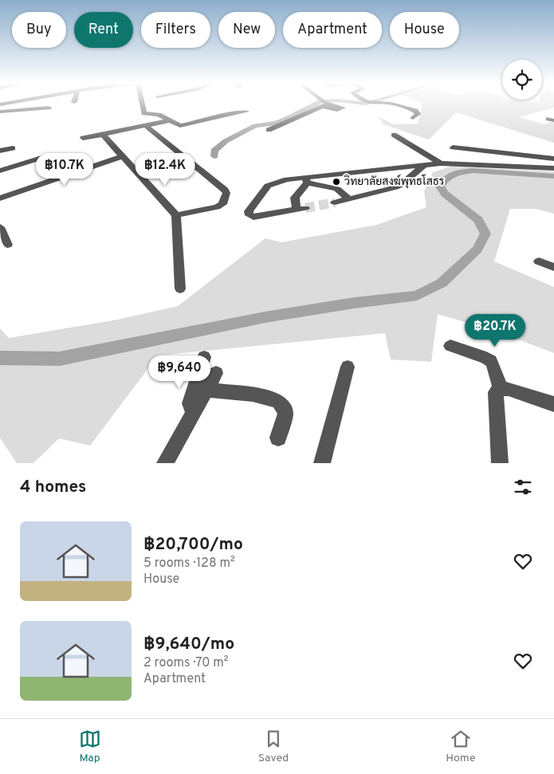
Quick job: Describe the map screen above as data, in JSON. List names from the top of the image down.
{
  "places": ["วิทยาลัยสงฆ์พุทธโสธร"],
  "page": {
    "chip": [
      "Buy",
      "Rent",
      "Filters",
      "New",
      "Apartment",
      "House"
    ],
    "price": [
      "฿10.7K",
      "฿12.4K",
      "฿20.7K",
      "฿9,640"
    ],
    "heading": "4 homes",
    "list": [
      {
        "name": "฿20,700/mo",
        "note": "5 rooms · 128 m² · House"
      },
      {
        "name": "฿9,640/mo",
        "note": "2 rooms · 70 m² · Apartment"
      }
    ],
    "tabs": ["Map", "Saved", "Home"]
  }
}
